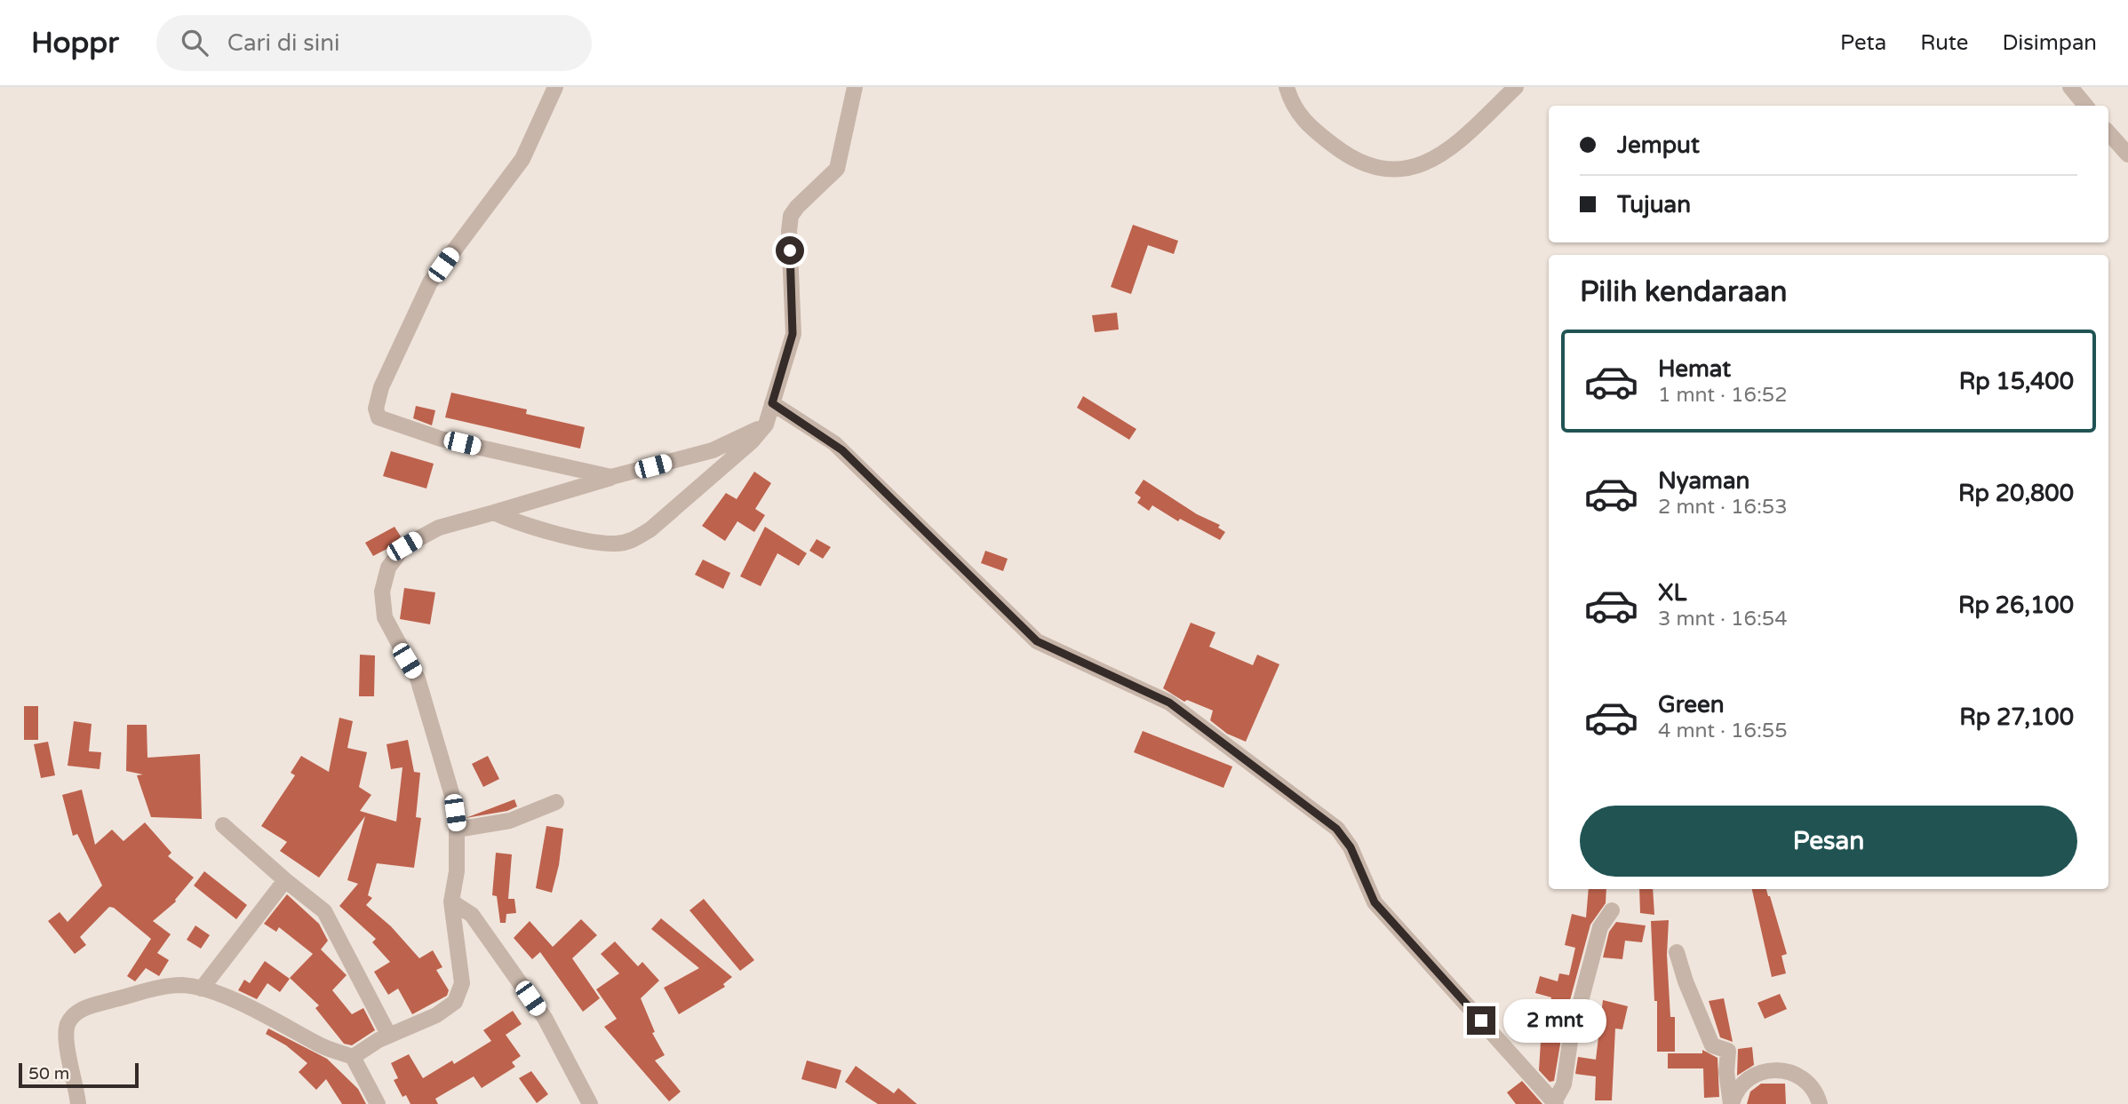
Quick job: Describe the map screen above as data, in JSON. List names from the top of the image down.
{
  "scale_bar": "50 m",
  "page": {
    "header": "Hoppr",
    "search": "Cari di sini",
    "nav": ["Peta", "Rute", "Disimpan"],
    "banner": ["Jemput", "Tujuan"],
    "heading": "Pilih kendaraan",
    "list": [
      {
        "name": "Hemat",
        "note": "1 mnt · 16:52",
        "value": "Rp 15,400"
      },
      {
        "name": "Nyaman",
        "note": "2 mnt · 16:53",
        "value": "Rp 20,800"
      },
      {
        "name": "XL",
        "note": "3 mnt · 16:54",
        "value": "Rp 26,100"
      },
      {
        "name": "Green",
        "note": "4 mnt · 16:55",
        "value": "Rp 27,100"
      }
    ],
    "buttons": "Pesan",
    "bubble": "2 mnt",
    "scale": "50 m"
  }
}
